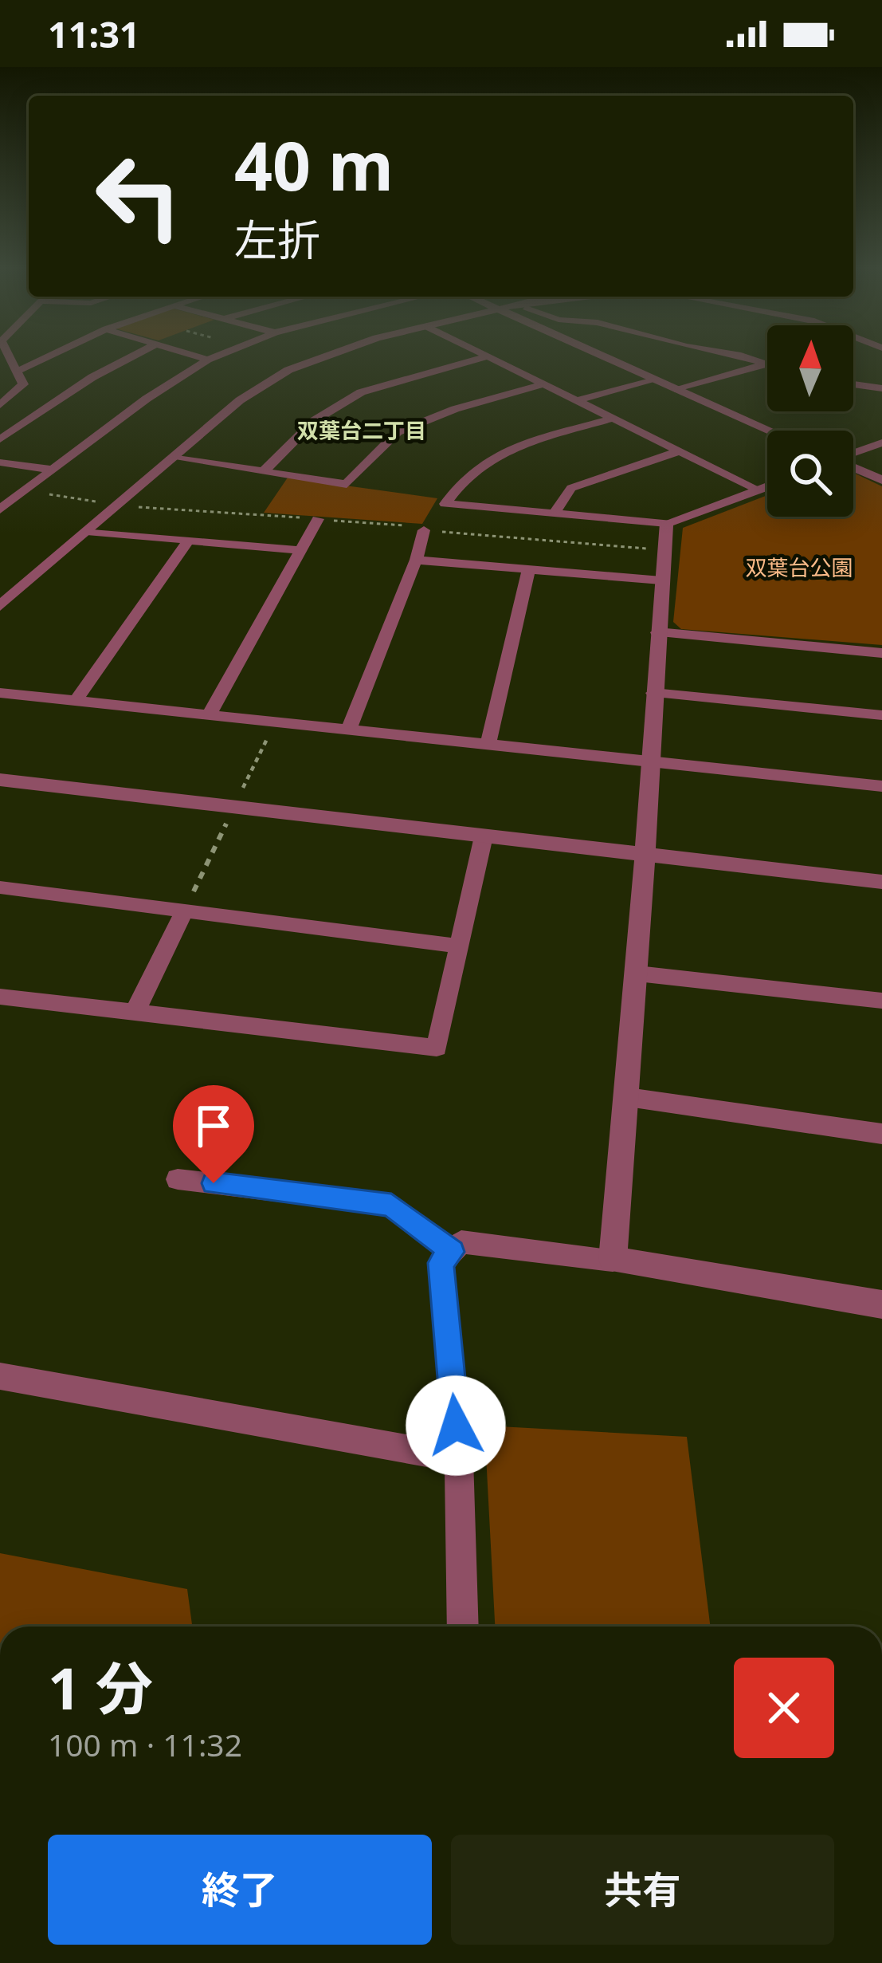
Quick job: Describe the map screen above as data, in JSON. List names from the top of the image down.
{
  "districts": ["双葉台二丁目"],
  "parks": ["双葉台公園"],
  "north": "top",
  "page": {
    "status": "11:31",
    "turn": ["40 m", "左折"],
    "heading": ["1 分", "100 m · 11:32"],
    "buttons": ["終了", "共有"]
  }
}
